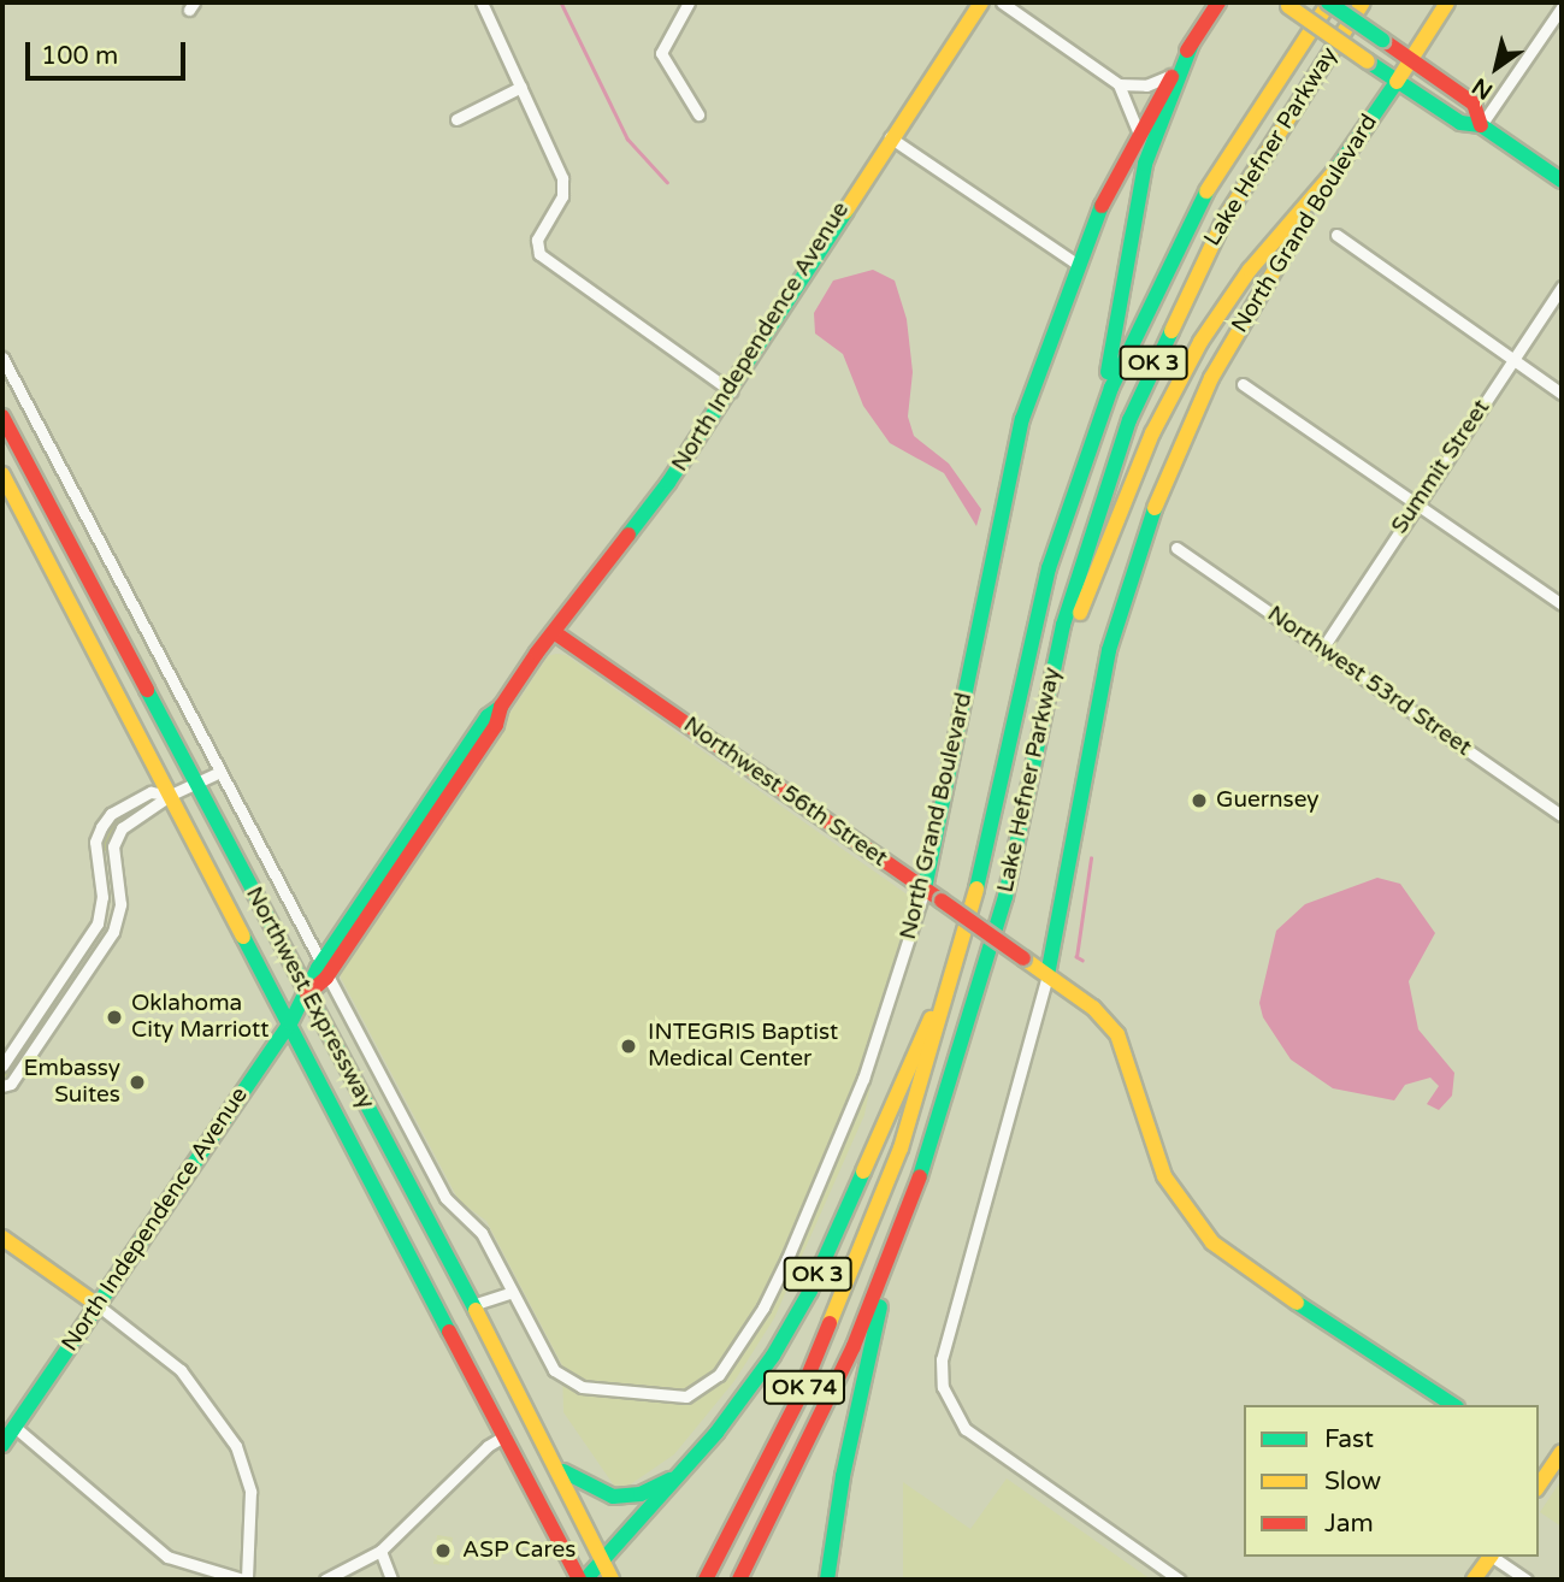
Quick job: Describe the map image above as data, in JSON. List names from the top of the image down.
{
  "streets": {
    "main road": [
      "Lake Hefner Parkway",
      "North Grand Boulevard",
      "North Independence Avenue",
      "OK 3",
      "Northwest 56th Street",
      "Northwest Expressway",
      "OK 74"
    ],
    "street": ["Summit Street", "Northwest 53rd Street"]
  },
  "crossings": [
    ["Lake Hefner Parkway", "OK 3"],
    ["North Grand Boulevard", "Northwest 56th Street"],
    ["North Grand Boulevard", "Northwest Expressway"],
    ["North Independence Avenue", "Northwest 56th Street"],
    ["North Independence Avenue", "Northwest Expressway"],
    ["OK 3", "Northwest Expressway"],
    ["Summit Street", "Northwest 53rd Street"]
  ],
  "places": [
    "Guernsey",
    "Oklahoma City Marriott",
    "INTEGRIS Baptist Medical Center",
    "Embassy Suites",
    "ASP Cares"
  ],
  "legend": ["Fast", "Slow", "Jam"],
  "scale_bar": "100 m",
  "north": "bottom left"
}
